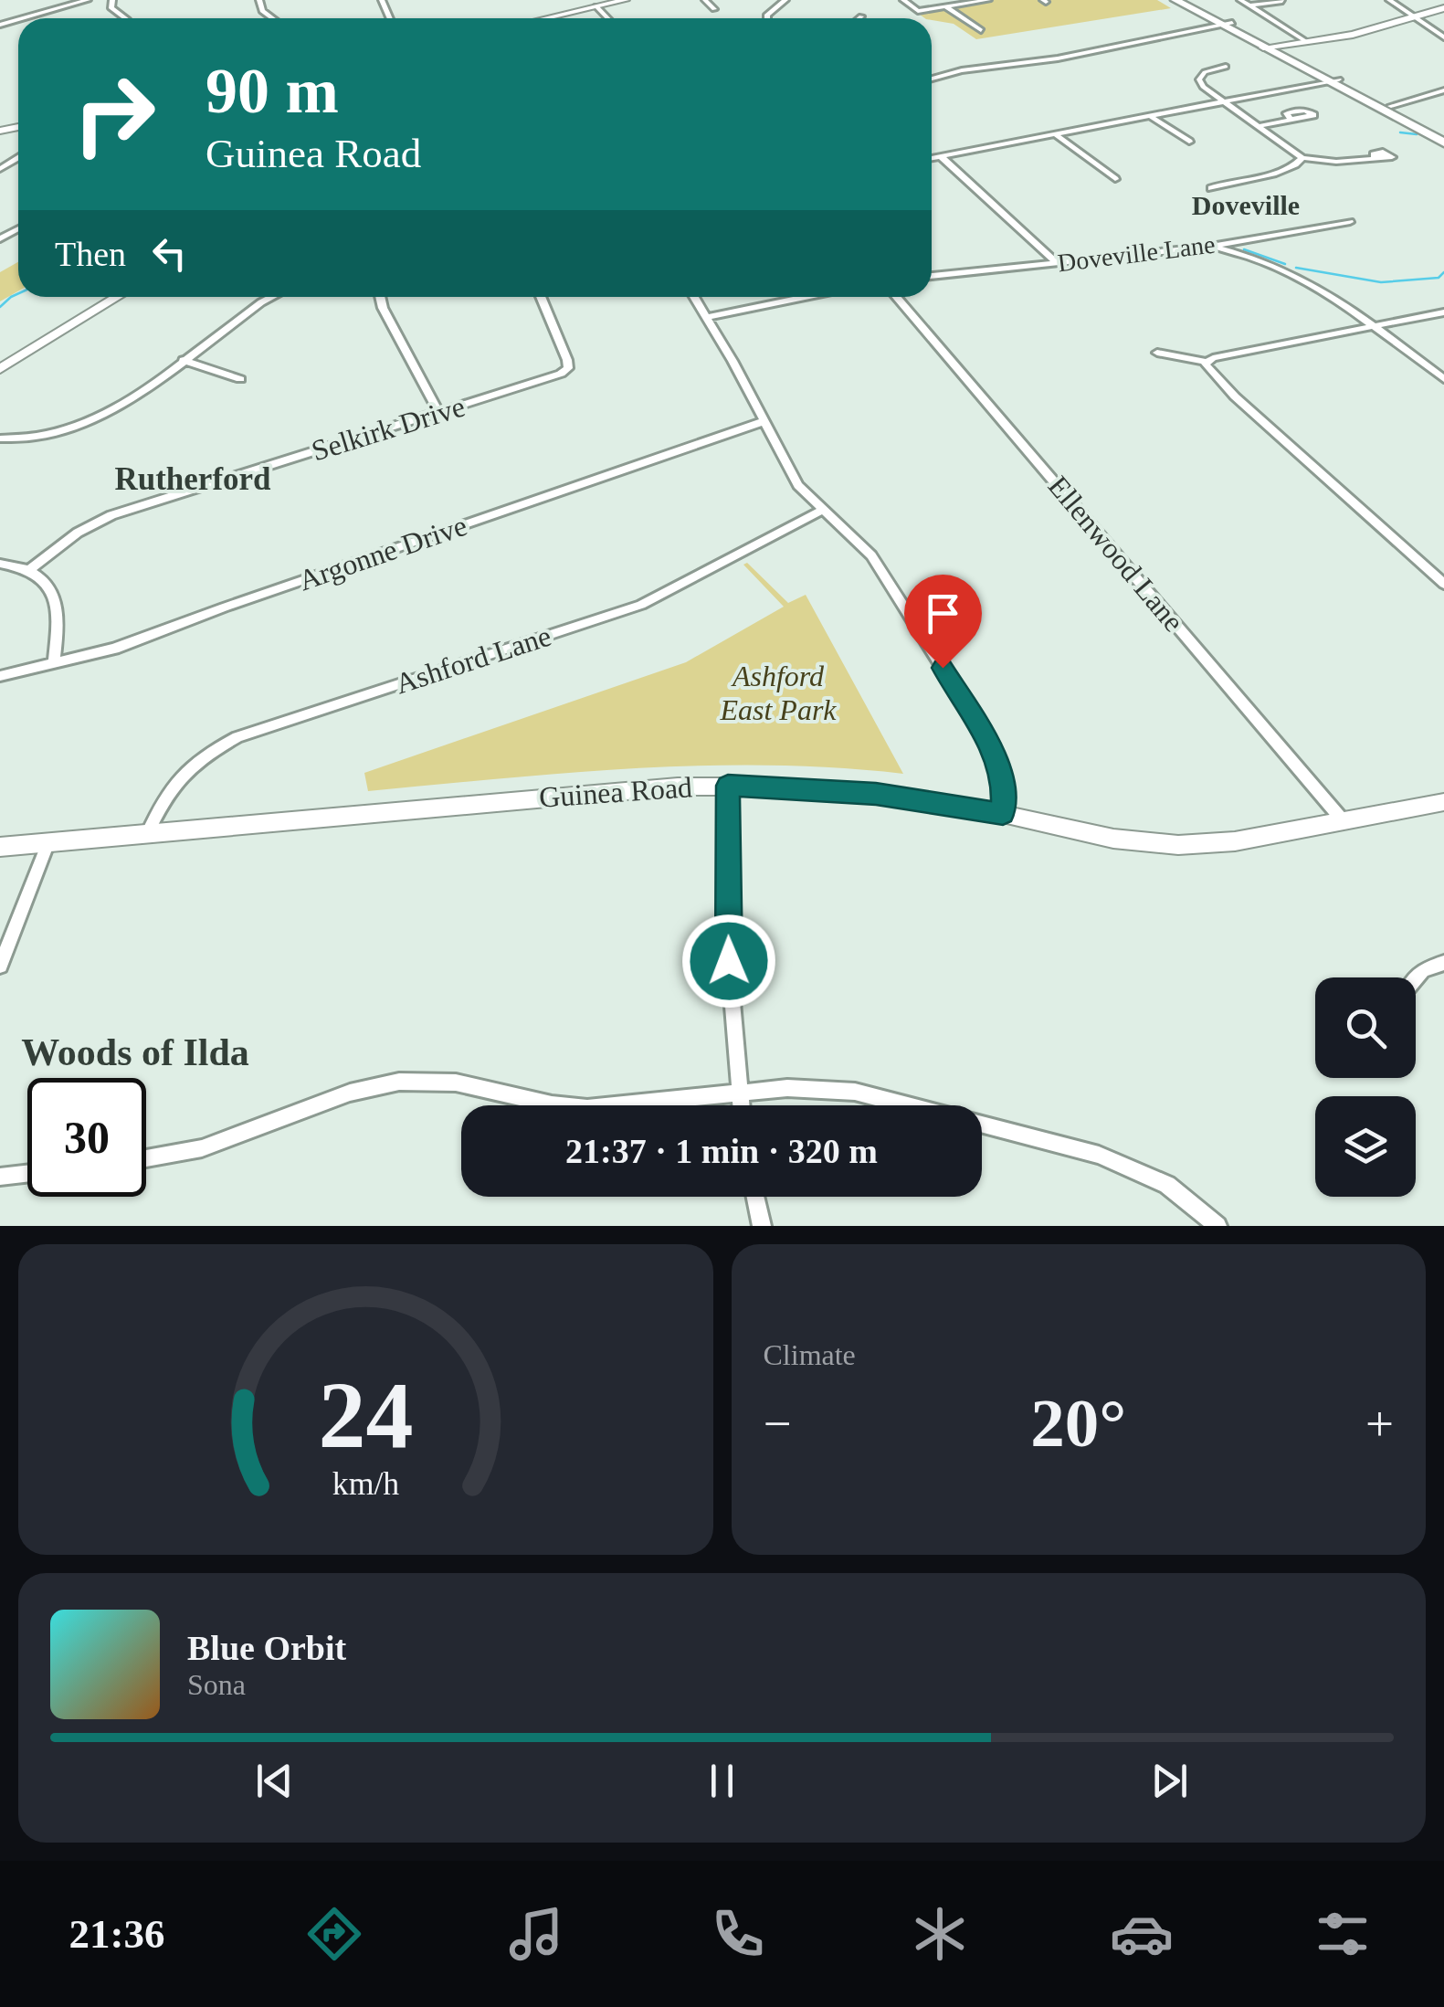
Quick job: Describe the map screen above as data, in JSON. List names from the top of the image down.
{
  "streets": {
    "main road": ["Guinea Road"],
    "street": [
      "Doveville Lane",
      "Selkirk Drive",
      "Argonne Drive",
      "Ellenwood Lane",
      "Ashford Lane"
    ]
  },
  "crossings": [
    ["Ellenwood Lane", "Guinea Road"],
    ["Ashford Lane", "Guinea Road"]
  ],
  "districts": ["Doveville", "Rutherford", "Woods of Ilda"],
  "parks": ["Ashford East Park"],
  "page": {
    "turn": ["90 m", "Guinea Road"],
    "then": "Then",
    "limit": "30",
    "trip": "21:37 · 1 min · 320 m",
    "tile": "Climate",
    "heat": ["−", "20°", "+"],
    "song": ["Blue Orbit", "Sona"],
    "tabs": "21:36",
    "gauge": ["24", "km/h"]
  }
}
